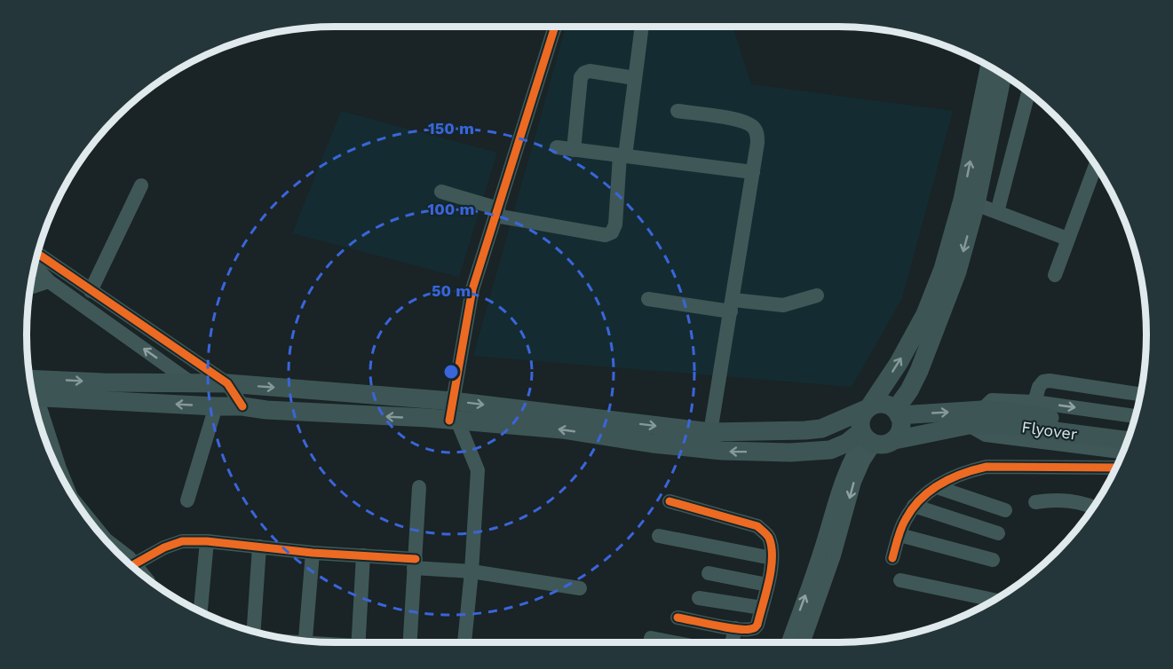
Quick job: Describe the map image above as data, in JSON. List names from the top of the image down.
{
  "streets": {
    "main road": ["Flyover"]
  },
  "rings": ["150 m", "100 m", "50 m"]
}
